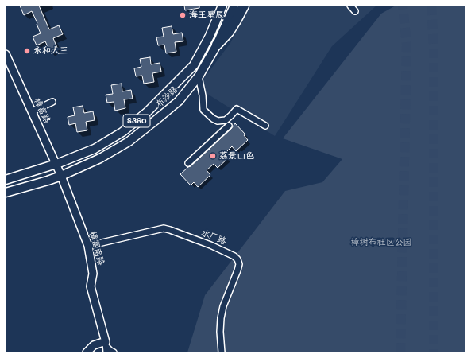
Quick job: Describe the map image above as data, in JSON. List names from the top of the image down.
{
  "streets": {
    "main road": ["布沙路", "S360"],
    "street": ["樟富路", "水厂路", "樟富南路"]
  },
  "crossings": [
    ["布沙路", "樟富路"],
    ["布沙路", "樟富南路"],
    ["樟富路", "樟富南路"],
    ["水厂路", "樟富南路"]
  ],
  "parks": ["樟树布社区公园"],
  "places": ["海王星辰", "永和大王", "荔景山色"]
}
